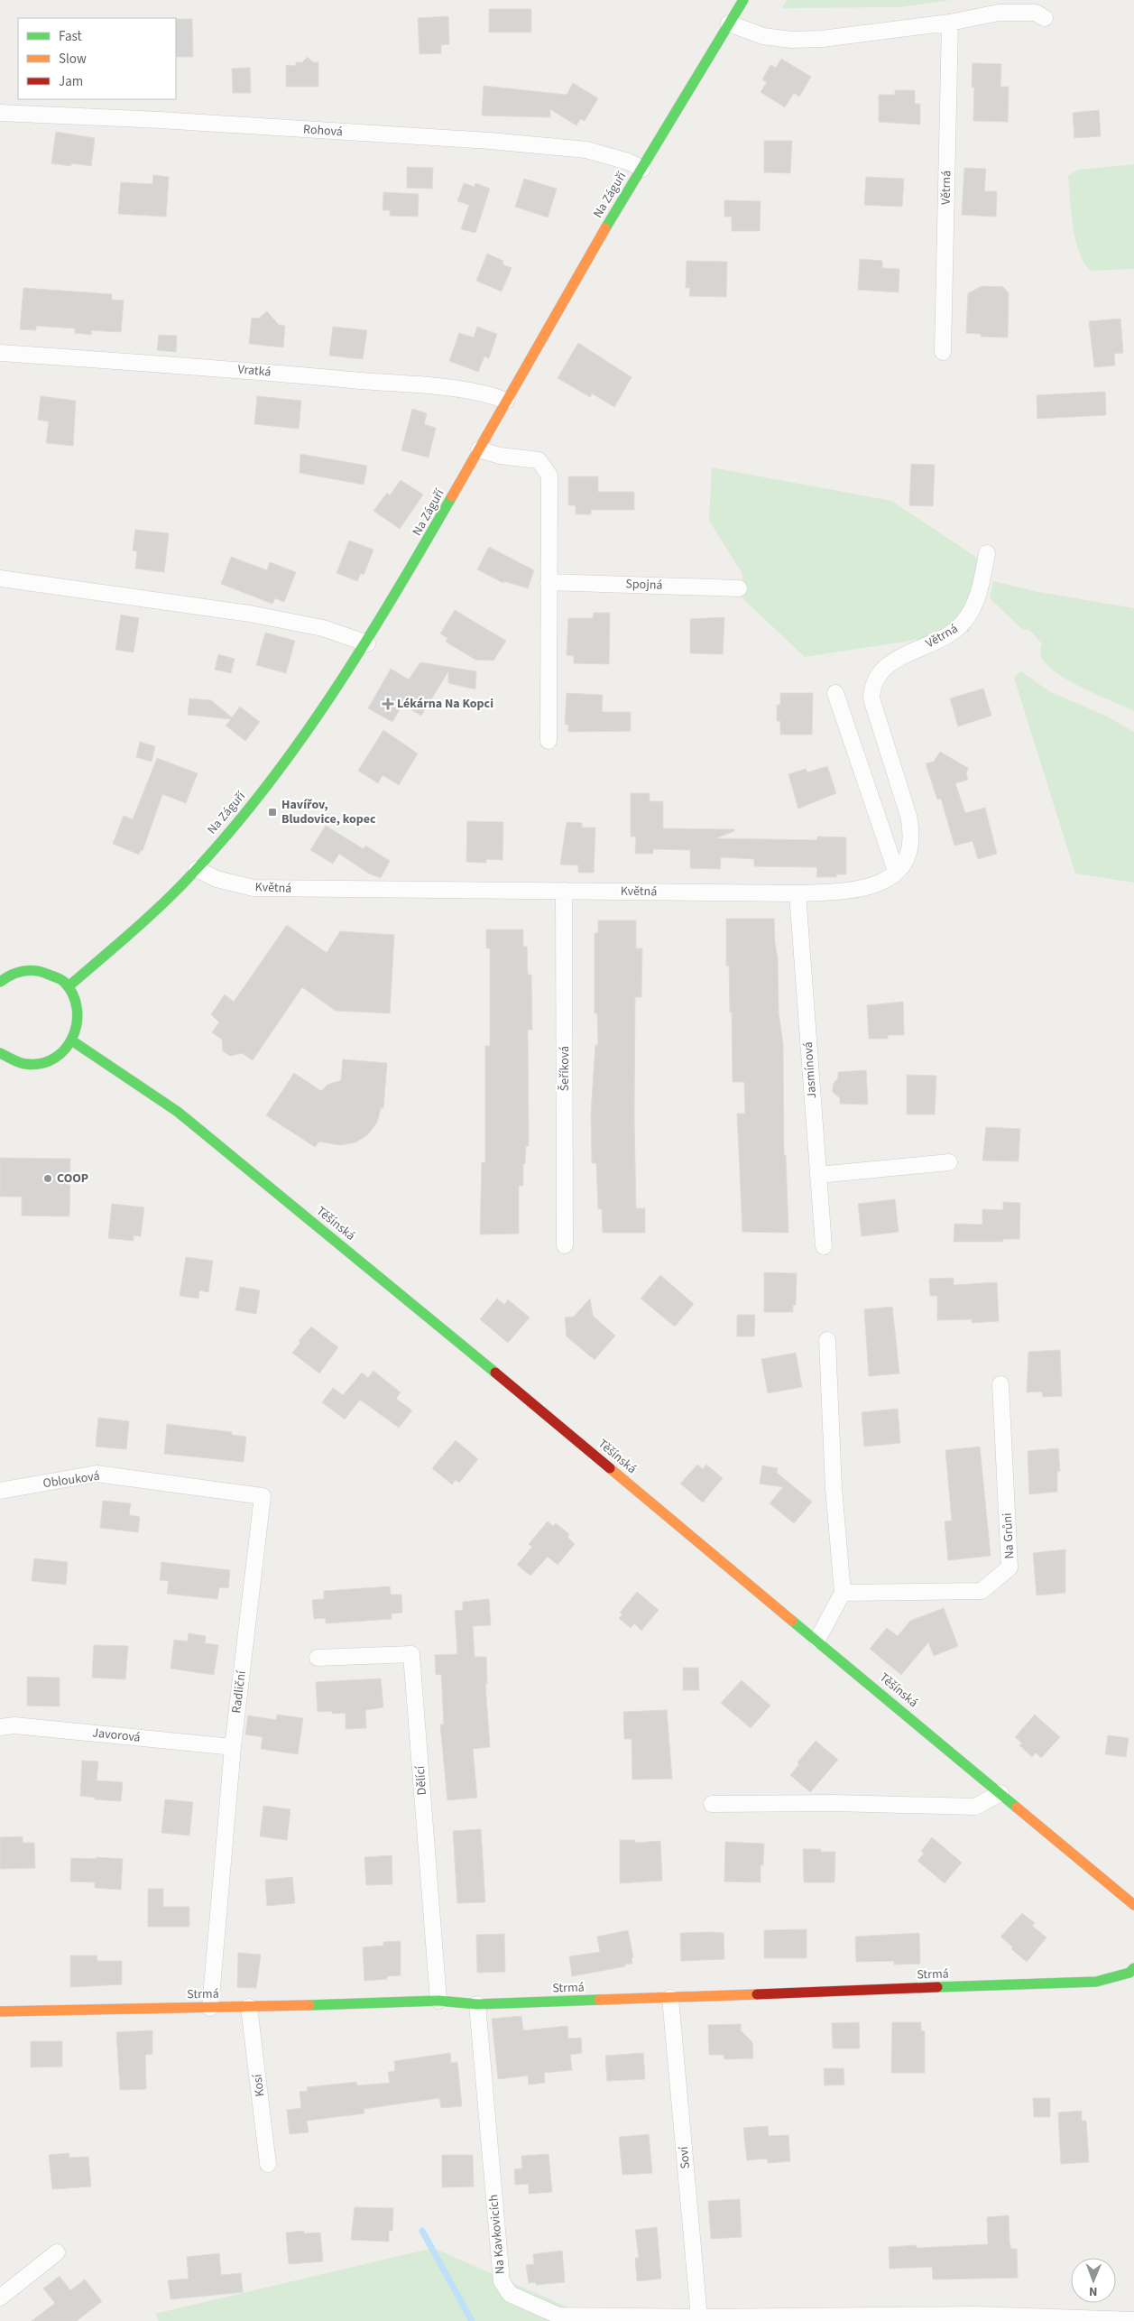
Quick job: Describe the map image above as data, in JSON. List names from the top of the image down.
{
  "streets": {
    "street": [
      "Rohová",
      "Větrná",
      "Na Záguří",
      "Vratká",
      "Spojná",
      "Květná",
      "Šeříková",
      "Jasmínová",
      "Těšínská",
      "Oblouková",
      "Na Grůni",
      "Radliční",
      "Javorová",
      "Dělící",
      "Strmá",
      "Kosí",
      "Soví",
      "Na Kavkovicích"
    ]
  },
  "crossings": [
    ["Rohová", "Na Záguří"],
    ["Větrná", "Květná"],
    ["Na Záguří", "Vratká"],
    ["Na Záguří", "Květná"],
    ["Květná", "Šeříková"],
    ["Květná", "Jasmínová"],
    ["Oblouková", "Radliční"],
    ["Radliční", "Javorová"],
    ["Radliční", "Strmá"],
    ["Dělící", "Strmá"],
    ["Strmá", "Kosí"],
    ["Strmá", "Soví"],
    ["Strmá", "Na Kavkovicích"],
    ["Soví", "Na Kavkovicích"]
  ],
  "places": {
    "health": ["Lékárna Na Kopci"],
    "transit": ["Havířov, Bludovice, kopec"],
    "other": ["COOP"]
  },
  "legend": ["Fast", "Slow", "Jam"],
  "north": "bottom"
}
